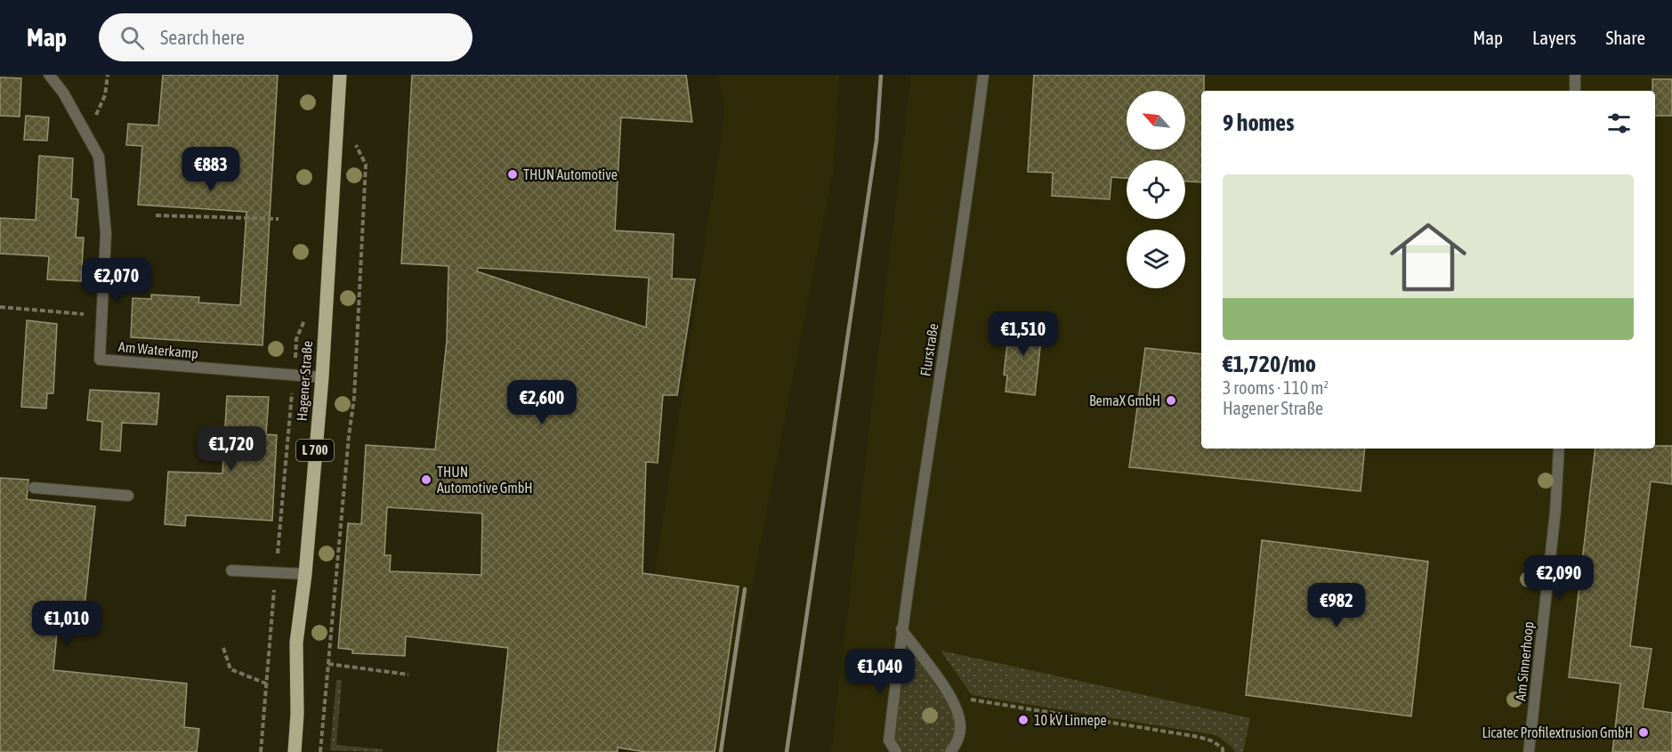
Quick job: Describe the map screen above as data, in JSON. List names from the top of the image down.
{
  "streets": {
    "main road": ["Hagener Straße", "L 700"],
    "street": ["Am Waterkamp", "Flurstraße", "Am Sinnerhoop"]
  },
  "crossings": [
    ["Am Waterkamp", "Hagener Straße"]
  ],
  "places": [
    "THUN Automotive",
    "BemaX GmbH",
    "THUN Automotive GmbH",
    "10 kV Linnepe",
    "Licatec Profilextrusion GmbH"
  ],
  "north": "top left",
  "page": {
    "header": "Map",
    "search": "Search here",
    "nav": ["Map", "Layers", "Share"],
    "heading": "9 homes",
    "price": [
      "€883",
      "€2,070",
      "€1,510",
      "€2,600",
      "€1,720",
      "€2,090",
      "€982",
      "€1,010",
      "€1,040"
    ],
    "list": [
      {
        "name": "€1,720/mo",
        "note": "3 rooms · 110 m² · Hagener Straße"
      }
    ]
  }
}
